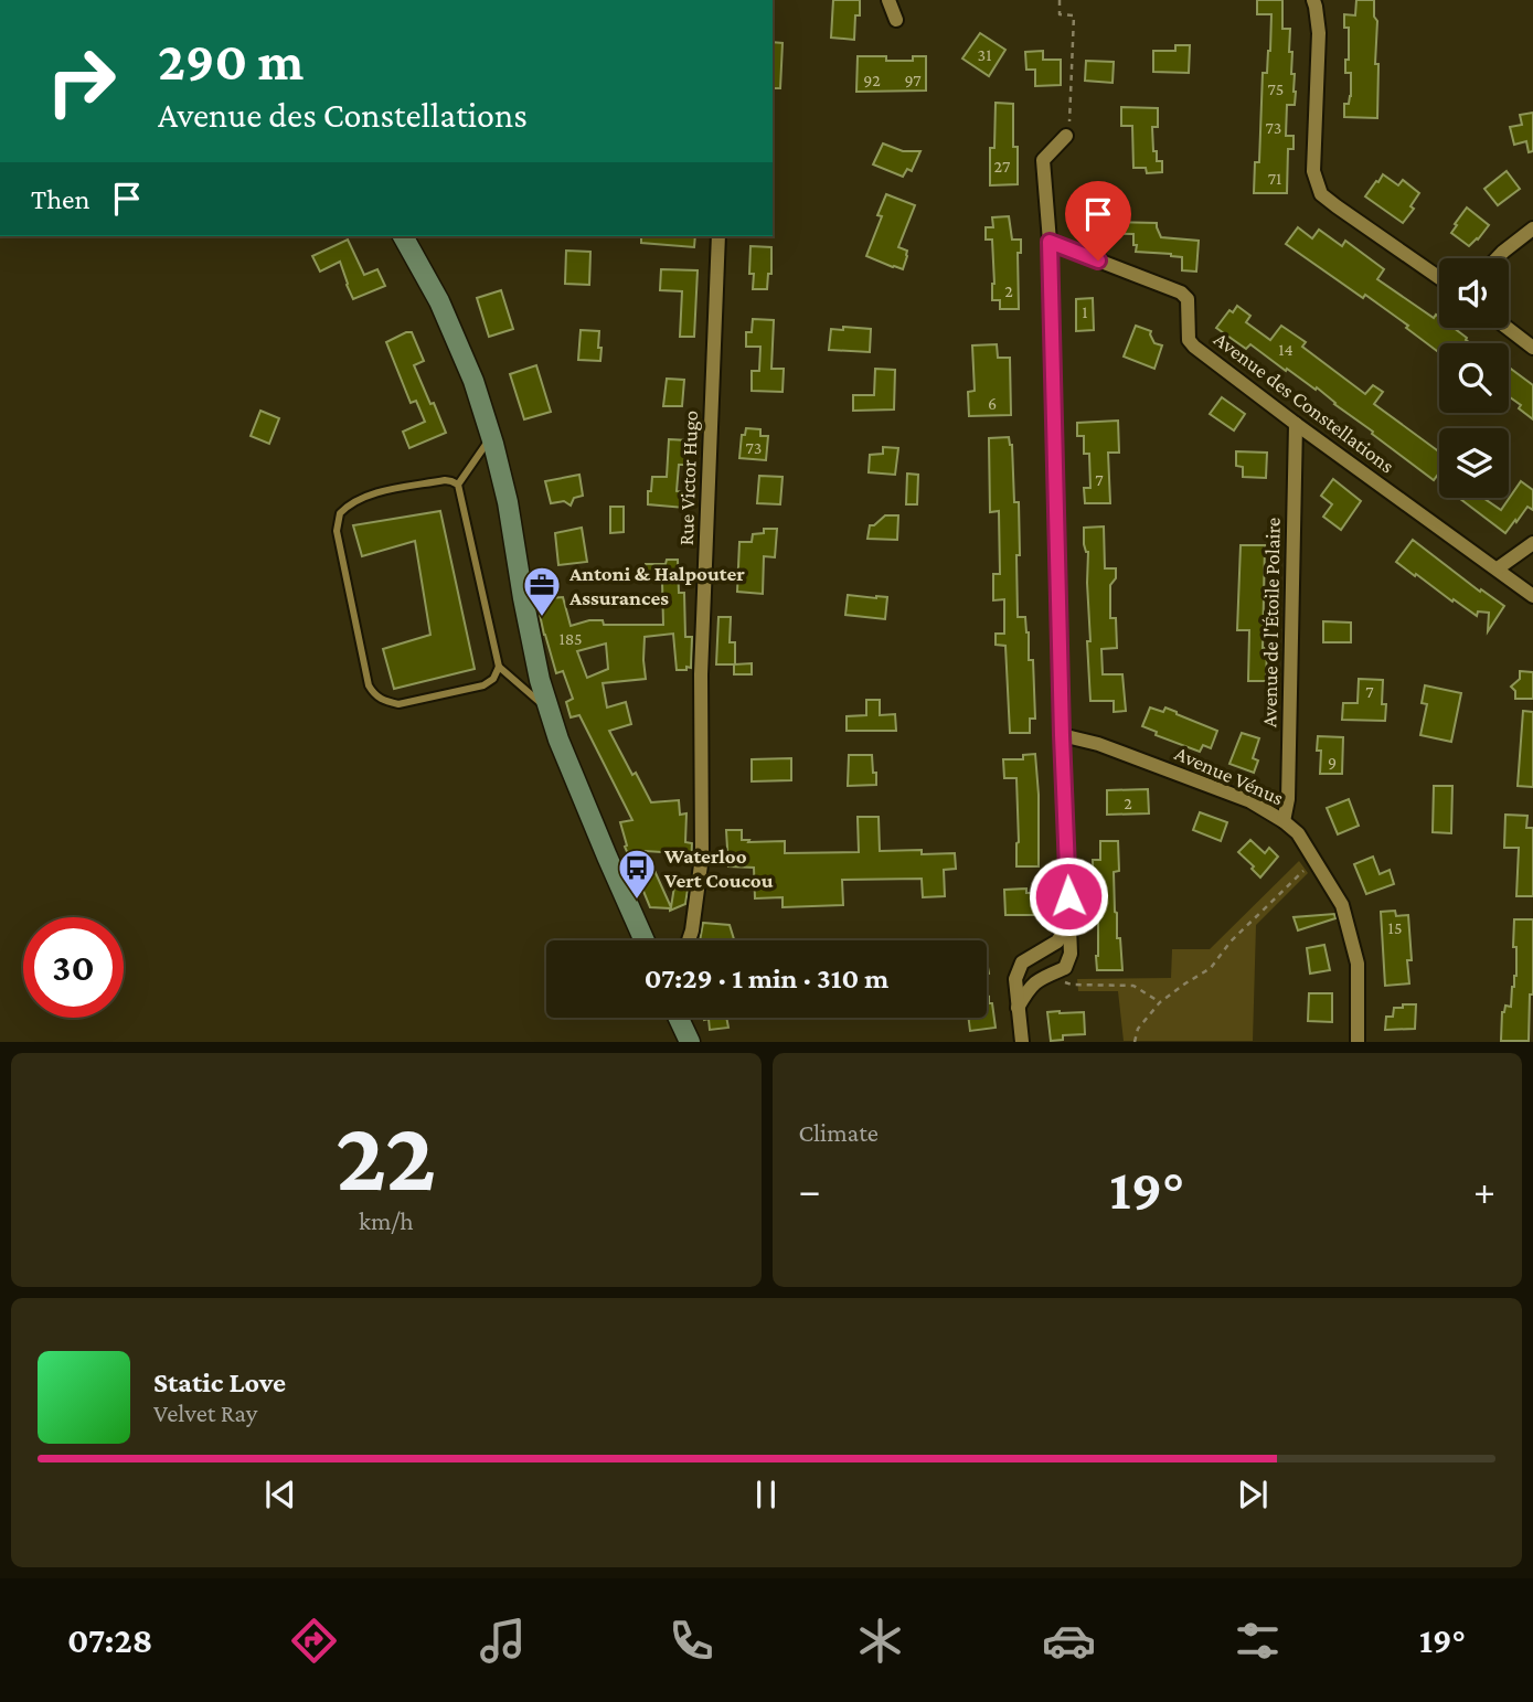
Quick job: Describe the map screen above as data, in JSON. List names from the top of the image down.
{
  "streets": {
    "street": [
      "Avenue des Constellations",
      "Rue Victor Hugo",
      "Avenue de l'Étoile Polaire",
      "Avenue Vénus"
    ]
  },
  "crossings": [
    ["Avenue des Constellations", "Avenue de l'Étoile Polaire"],
    ["Avenue de l'Étoile Polaire", "Avenue Vénus"]
  ],
  "places": {
    "office": ["Antoni & Halpouter Assurances"],
    "bus stop": ["Waterloo Vert Coucou"]
  },
  "house_numbers": [
    "31",
    "92",
    "97",
    "75",
    "73",
    "27",
    "71",
    "2",
    "1",
    "14",
    "6",
    "73",
    "7",
    "185",
    "7",
    "9",
    "2",
    "15"
  ],
  "page": {
    "turn": ["290 m", "Avenue des Constellations"],
    "then": "Then",
    "limit": "30",
    "trip": "07:29 · 1 min · 310 m",
    "tile": [
      ["22", "km/h"],
      "Climate"
    ],
    "heat": ["−", "19°", "+"],
    "song": ["Static Love", "Velvet Ray"],
    "tabs": ["07:28", "19°"]
  }
}
